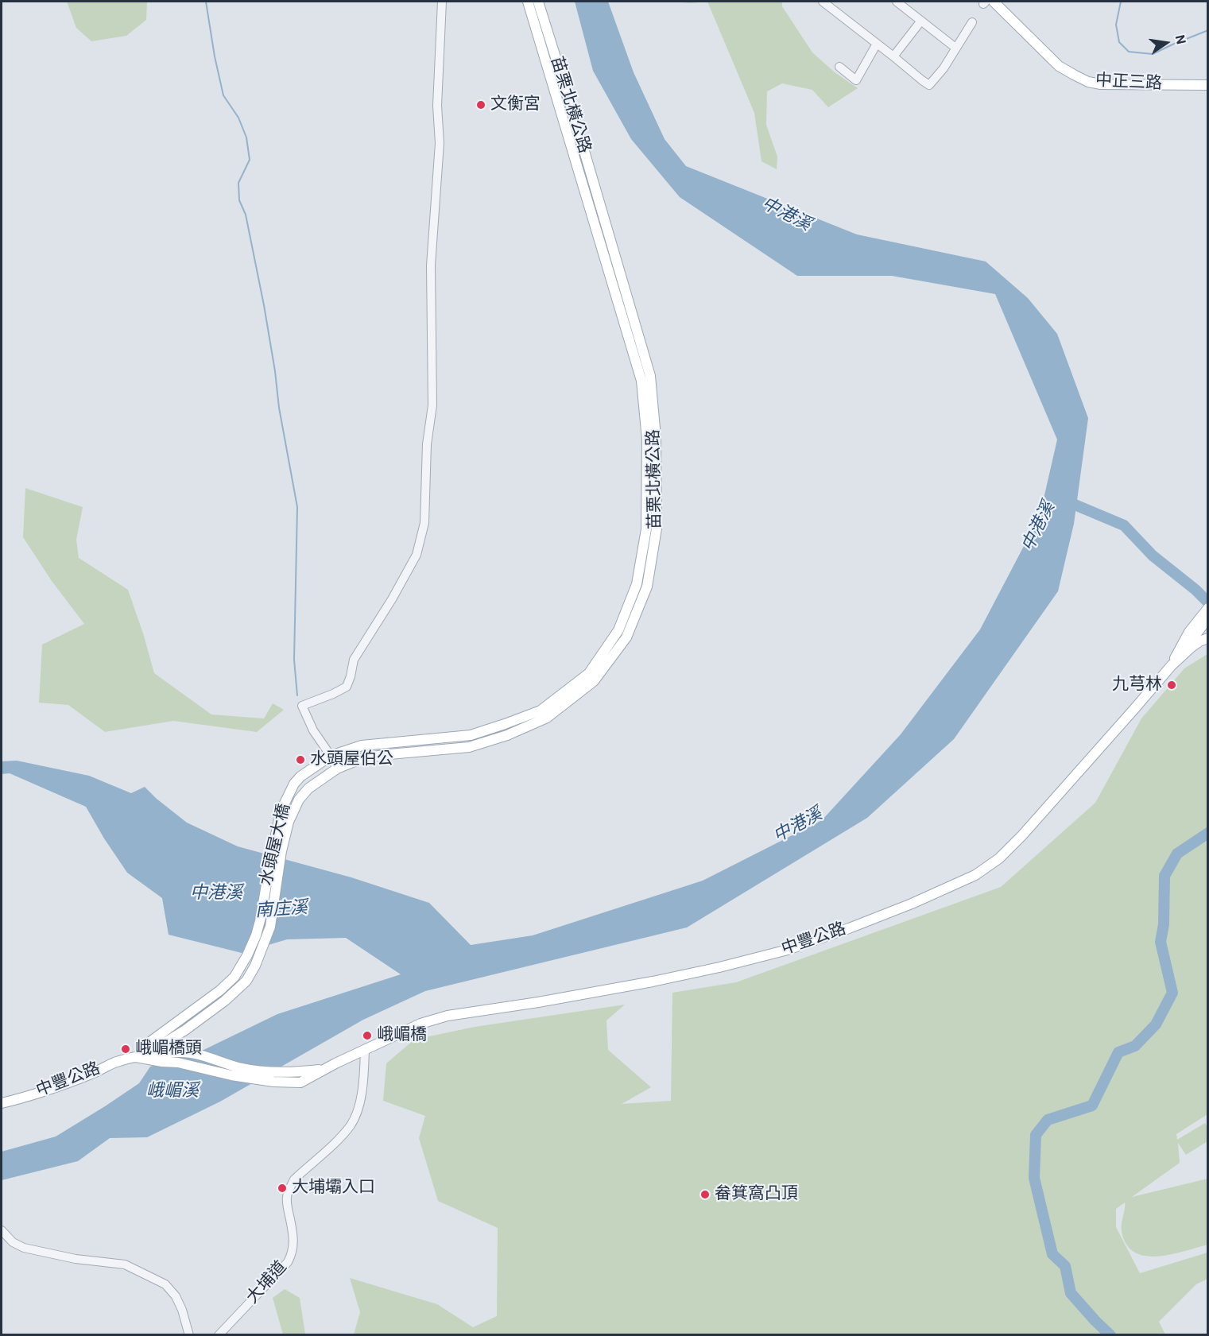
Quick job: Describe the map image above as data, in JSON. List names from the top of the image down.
{
  "streets": {
    "main road": [
      "中正三路",
      "苗栗北橫公路",
      "水頭屋大橋",
      "中豐公路"
    ],
    "street": ["大埔道"]
  },
  "crossings": [
    ["苗栗北橫公路", "水頭屋大橋"],
    ["水頭屋大橋", "中豐公路"],
    ["中豐公路", "大埔道"]
  ],
  "water": ["中港溪", "南庄溪", "峨嵋溪"],
  "places": [
    "文衡宮",
    "九芎林",
    "水頭屋伯公",
    "峨嵋橋",
    "峨嵋橋頭",
    "大埔壩入口",
    "畚箕窩凸頂"
  ],
  "north": "right"
}
